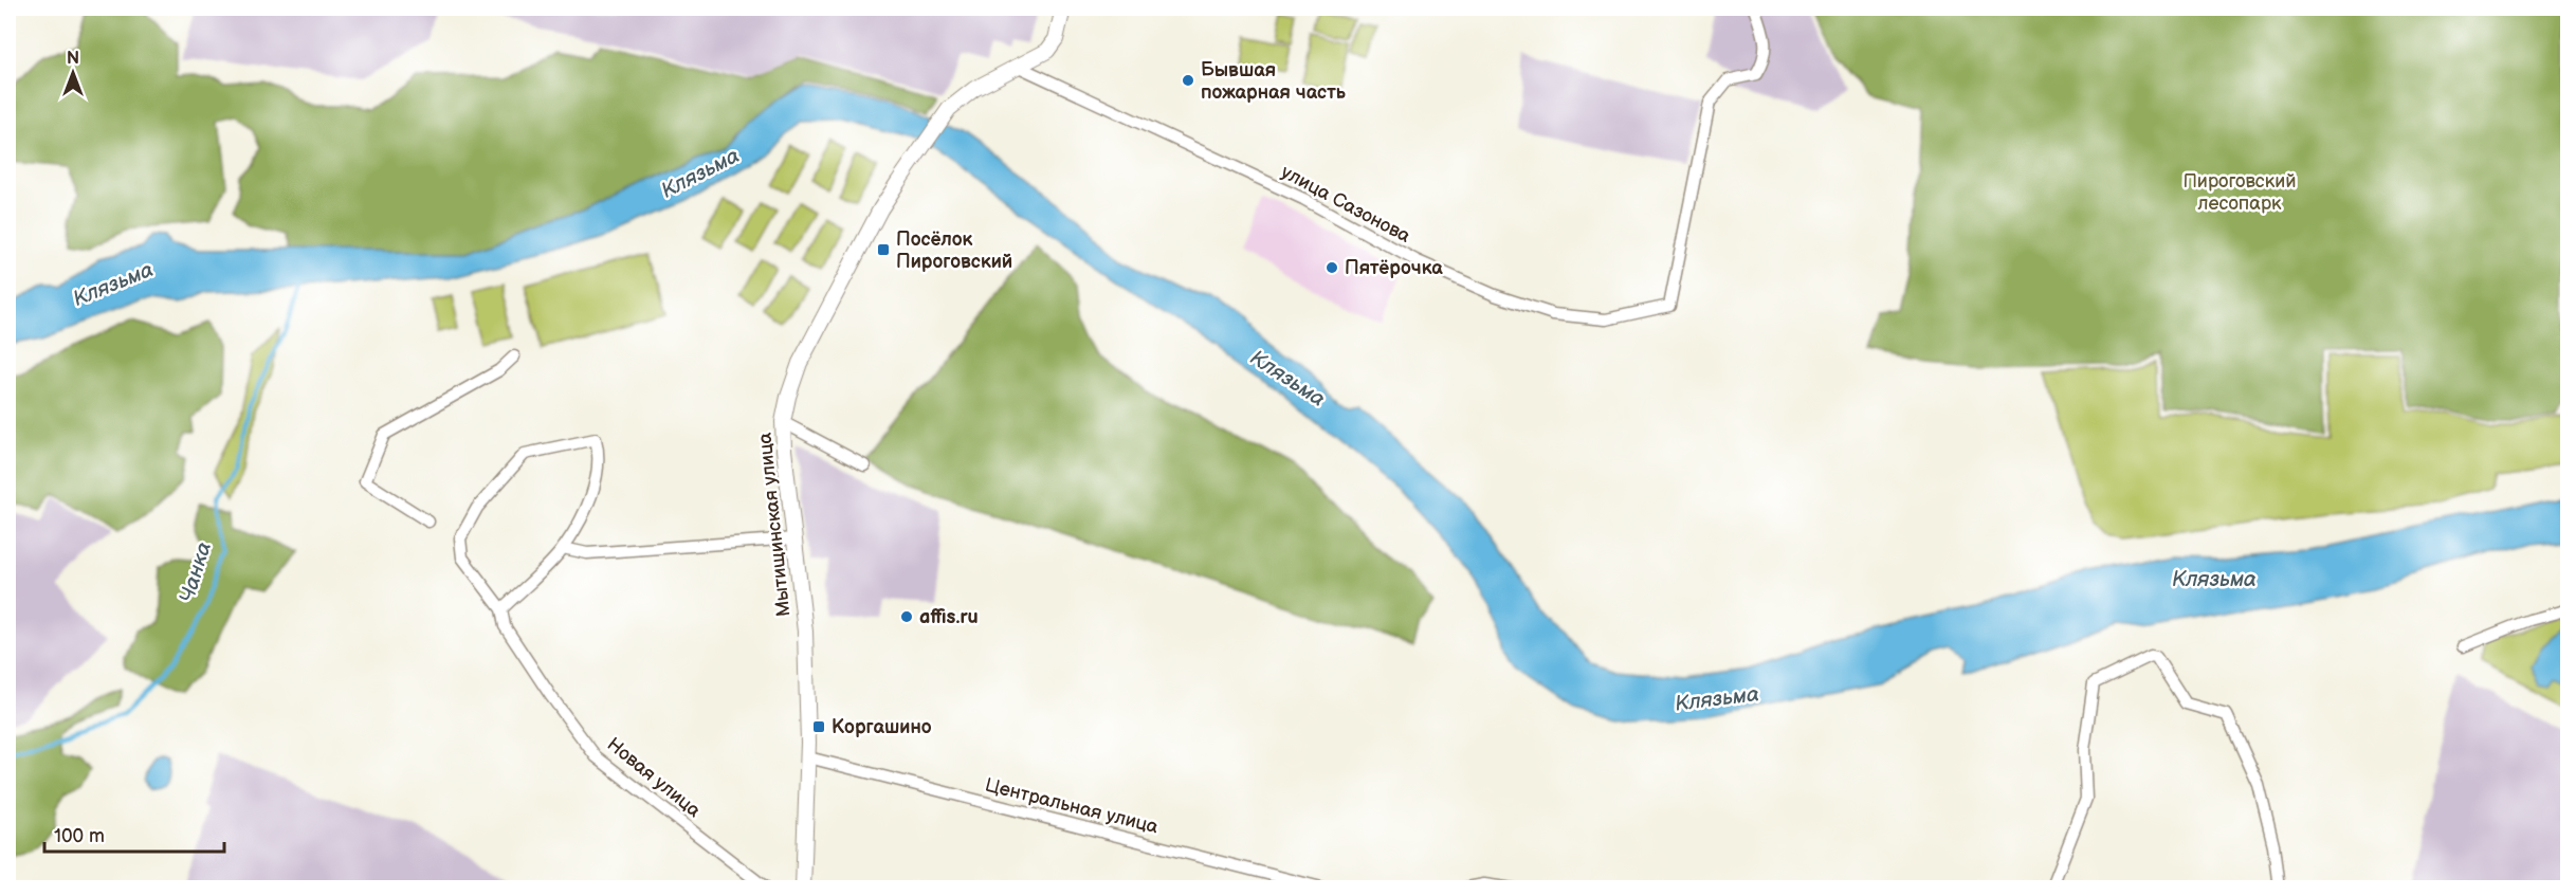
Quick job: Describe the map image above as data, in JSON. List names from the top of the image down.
{
  "streets": {
    "street": [
      "улица Сазонова",
      "Мытищинская улица",
      "Новая улица",
      "Центральная улица"
    ]
  },
  "crossings": [
    ["улица Сазонова", "Мытищинская улица"],
    ["Мытищинская улица", "Центральная улица"]
  ],
  "water": ["Клязьма", "Чанка"],
  "parks": ["Пироговский лесопарк"],
  "places": {
    "other": ["Бывшая пожарная часть", "Пятёрочка", "affis.ru"],
    "transit": ["Посёлок Пироговский", "Коргашино"]
  },
  "scale_bar": "100 m",
  "north": "top"
}
